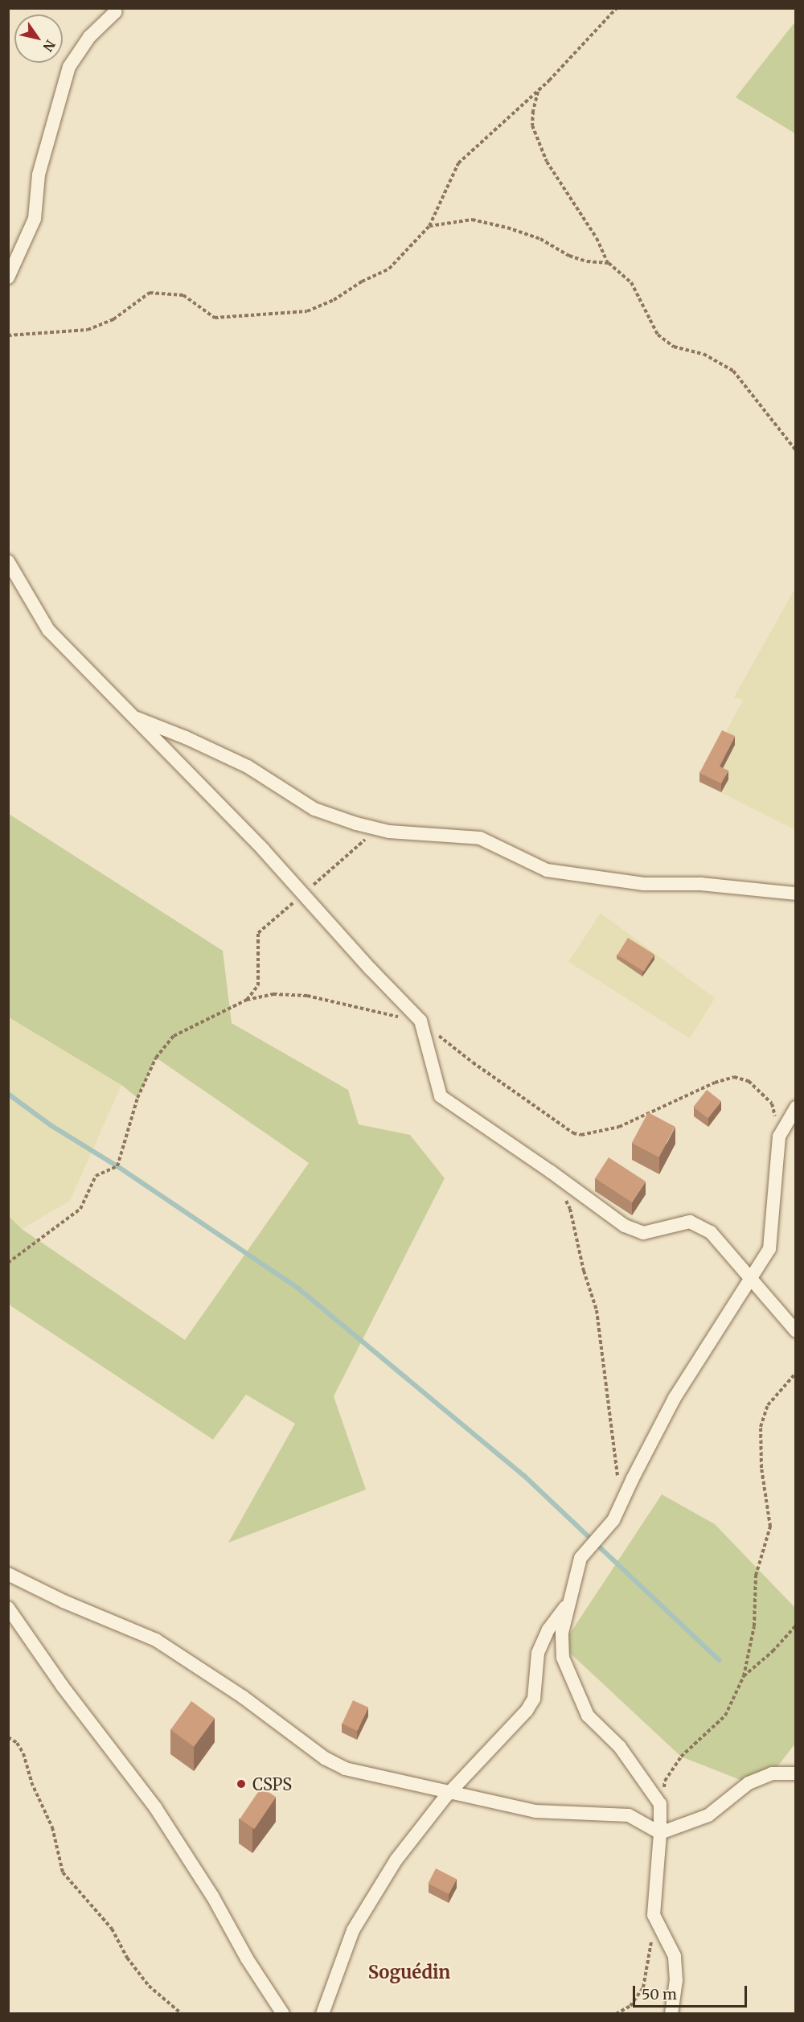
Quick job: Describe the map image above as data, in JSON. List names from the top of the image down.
{
  "districts": ["Soguédin"],
  "places": ["CSPS"],
  "scale_bar": "50 m",
  "north": "bottom right"
}
